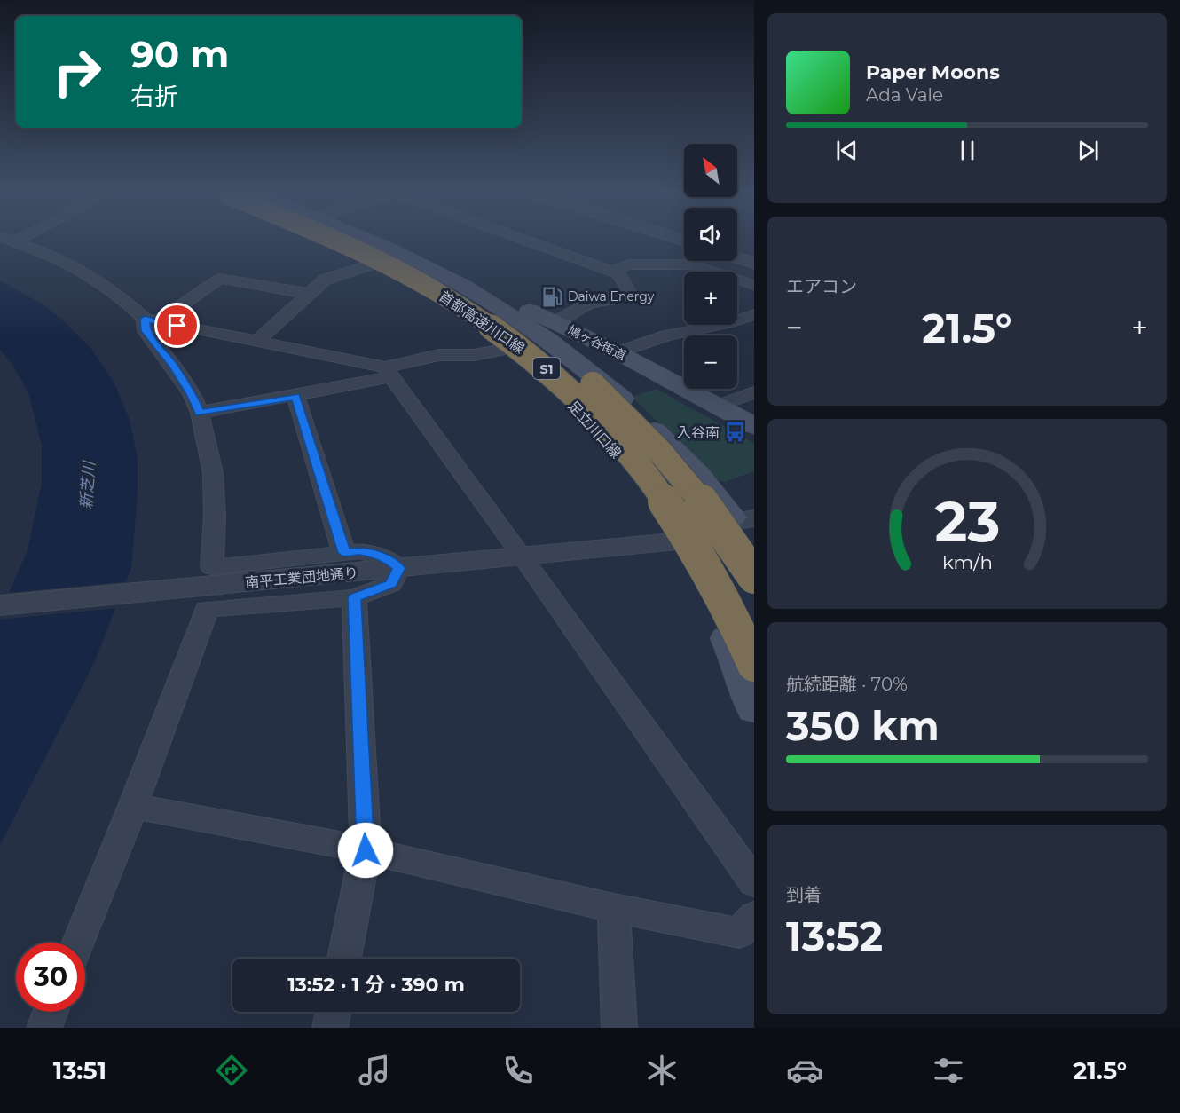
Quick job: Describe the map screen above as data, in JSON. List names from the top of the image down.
{
  "streets": {
    "highway": ["首都高速川口線", "S1"],
    "main road": ["鳩ヶ谷街道", "足立川口線"],
    "street": ["南平工業団地通り"]
  },
  "crossings": [
    ["鳩ヶ谷街道", "足立川口線"],
    ["足立川口線", "南平工業団地通り"]
  ],
  "water": ["新芝川"],
  "places": {
    "fuel station": ["Daiwa Energy"],
    "bus stop": ["入谷南"]
  },
  "north": "top left",
  "page": {
    "turn": ["90 m", "右折"],
    "song": ["Paper Moons", "Ada Vale"],
    "map_buttons": ["+", "−"],
    "tile": [
      "エアコン",
      ["航続距離 · 70%", "350 km"],
      ["到着", "13:52"]
    ],
    "heat": ["−", "21.5°", "+"],
    "limit": "30",
    "trip": "13:52 · 1 分 · 390 m",
    "tabs": ["13:51", "21.5°"],
    "gauge": ["23", "km/h"]
  }
}
